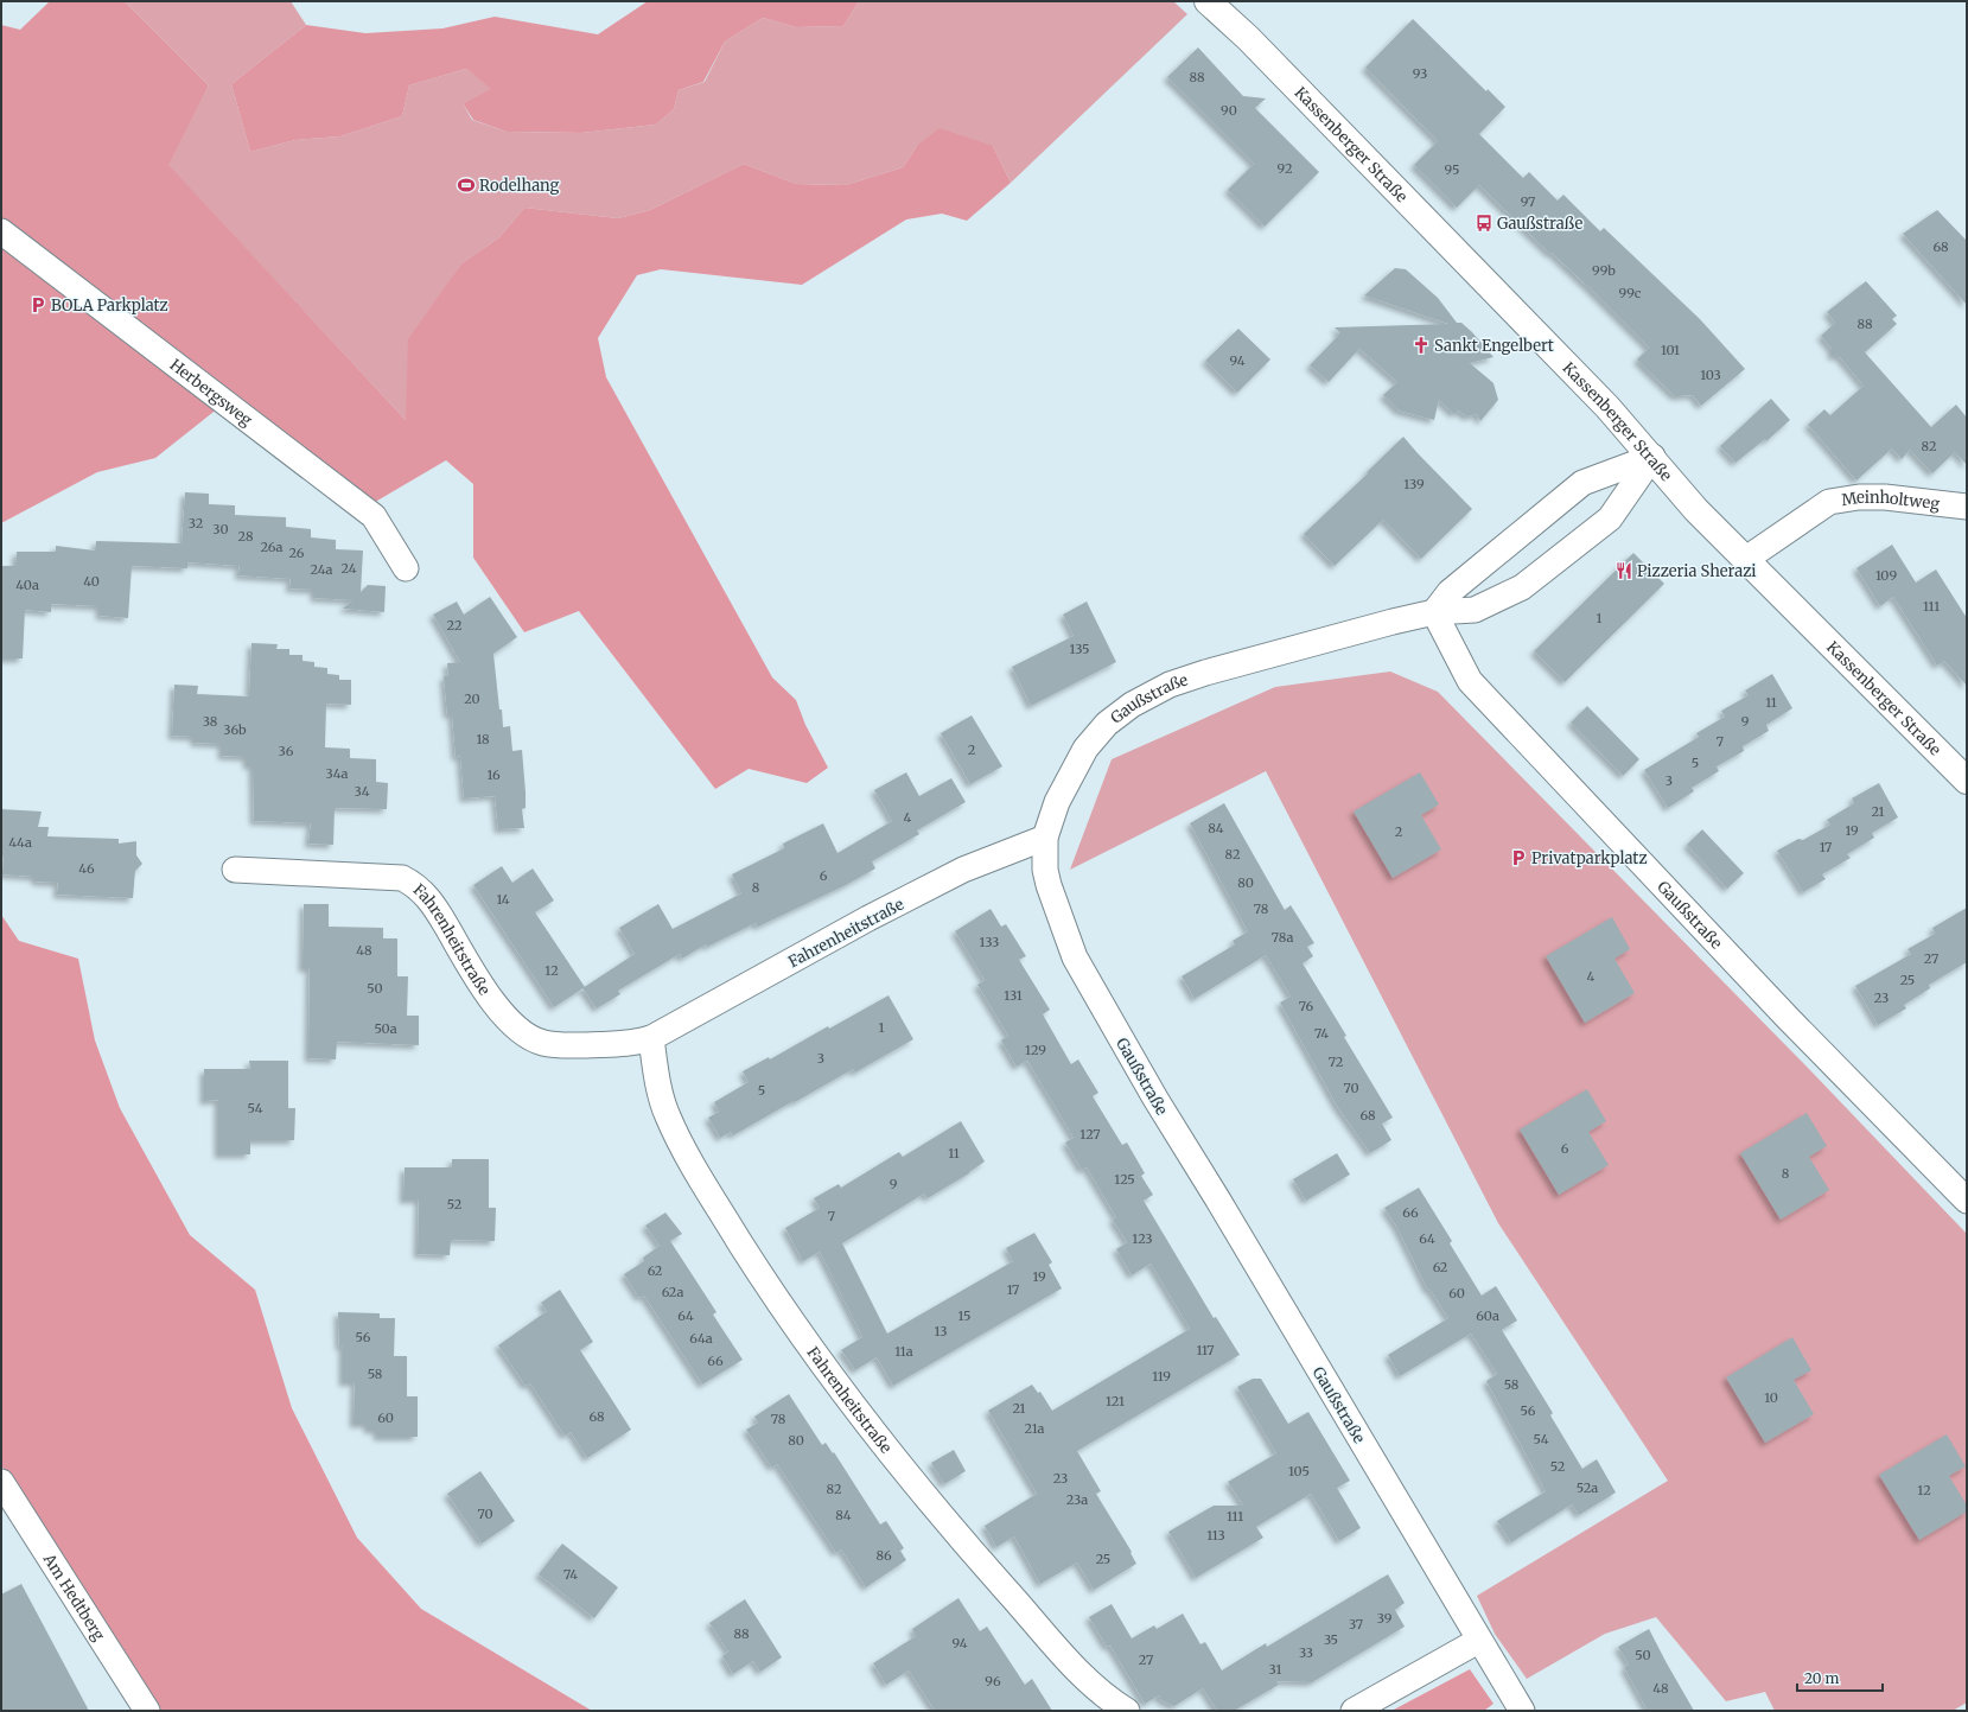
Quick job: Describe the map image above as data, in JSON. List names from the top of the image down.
{
  "streets": {
    "street": [
      "Kassenberger Straße",
      "Herbergsweg",
      "Meinholtweg",
      "Gaußstraße",
      "Fahrenheitstraße",
      "Am Hedtberg"
    ]
  },
  "crossings": [
    ["Kassenberger Straße", "Meinholtweg"],
    ["Kassenberger Straße", "Gaußstraße"],
    ["Gaußstraße", "Fahrenheitstraße"]
  ],
  "places": {
    "sports": ["Rodelhang"],
    "bus stop": ["Gaußstraße"],
    "parking": ["BOLA Parkplatz", "Privatparkplatz"],
    "church": ["Sankt Engelbert"],
    "restaurant": ["Pizzeria Sherazi"]
  },
  "house_numbers": [
    "93",
    "88",
    "90",
    "92",
    "95",
    "97",
    "68",
    "99b",
    "99c",
    "88",
    "101",
    "94",
    "103",
    "82",
    "139",
    "32",
    "30",
    "28",
    "26a",
    "26",
    "24",
    "24a",
    "109",
    "40",
    "40a",
    "111",
    "1",
    "22",
    "135",
    "20",
    "11",
    "38",
    "9",
    "36b",
    "18",
    "7",
    "2",
    "36",
    "5",
    "34a",
    "16",
    "3",
    "34",
    "21",
    "4",
    "84",
    "19",
    "2",
    "44a",
    "17",
    "82",
    "46",
    "6",
    "80",
    "8",
    "14",
    "78",
    "78a",
    "133",
    "48",
    "27",
    "12",
    "4",
    "25",
    "50",
    "131",
    "23",
    "76",
    "1",
    "50a",
    "74",
    "129",
    "3",
    "72",
    "70",
    "5",
    "54",
    "68",
    "127",
    "6",
    "11",
    "8",
    "125",
    "9",
    "52",
    "66",
    "7",
    "123",
    "64",
    "62",
    "62",
    "19",
    "17",
    "62a",
    "60",
    "64",
    "15",
    "60a",
    "13",
    "56",
    "64a",
    "117",
    "11a",
    "66",
    "58",
    "119",
    "58",
    "10",
    "121",
    "21",
    "56",
    "68",
    "60",
    "78",
    "21a",
    "54",
    "80",
    "52",
    "105",
    "23",
    "52a",
    "82",
    "12",
    "23a",
    "70",
    "84",
    "111",
    "113",
    "86",
    "25",
    "74",
    "39",
    "37",
    "88",
    "35",
    "94",
    "33",
    "50",
    "27",
    "31",
    "96",
    "48"
  ],
  "scale_bar": "20 m"
}
